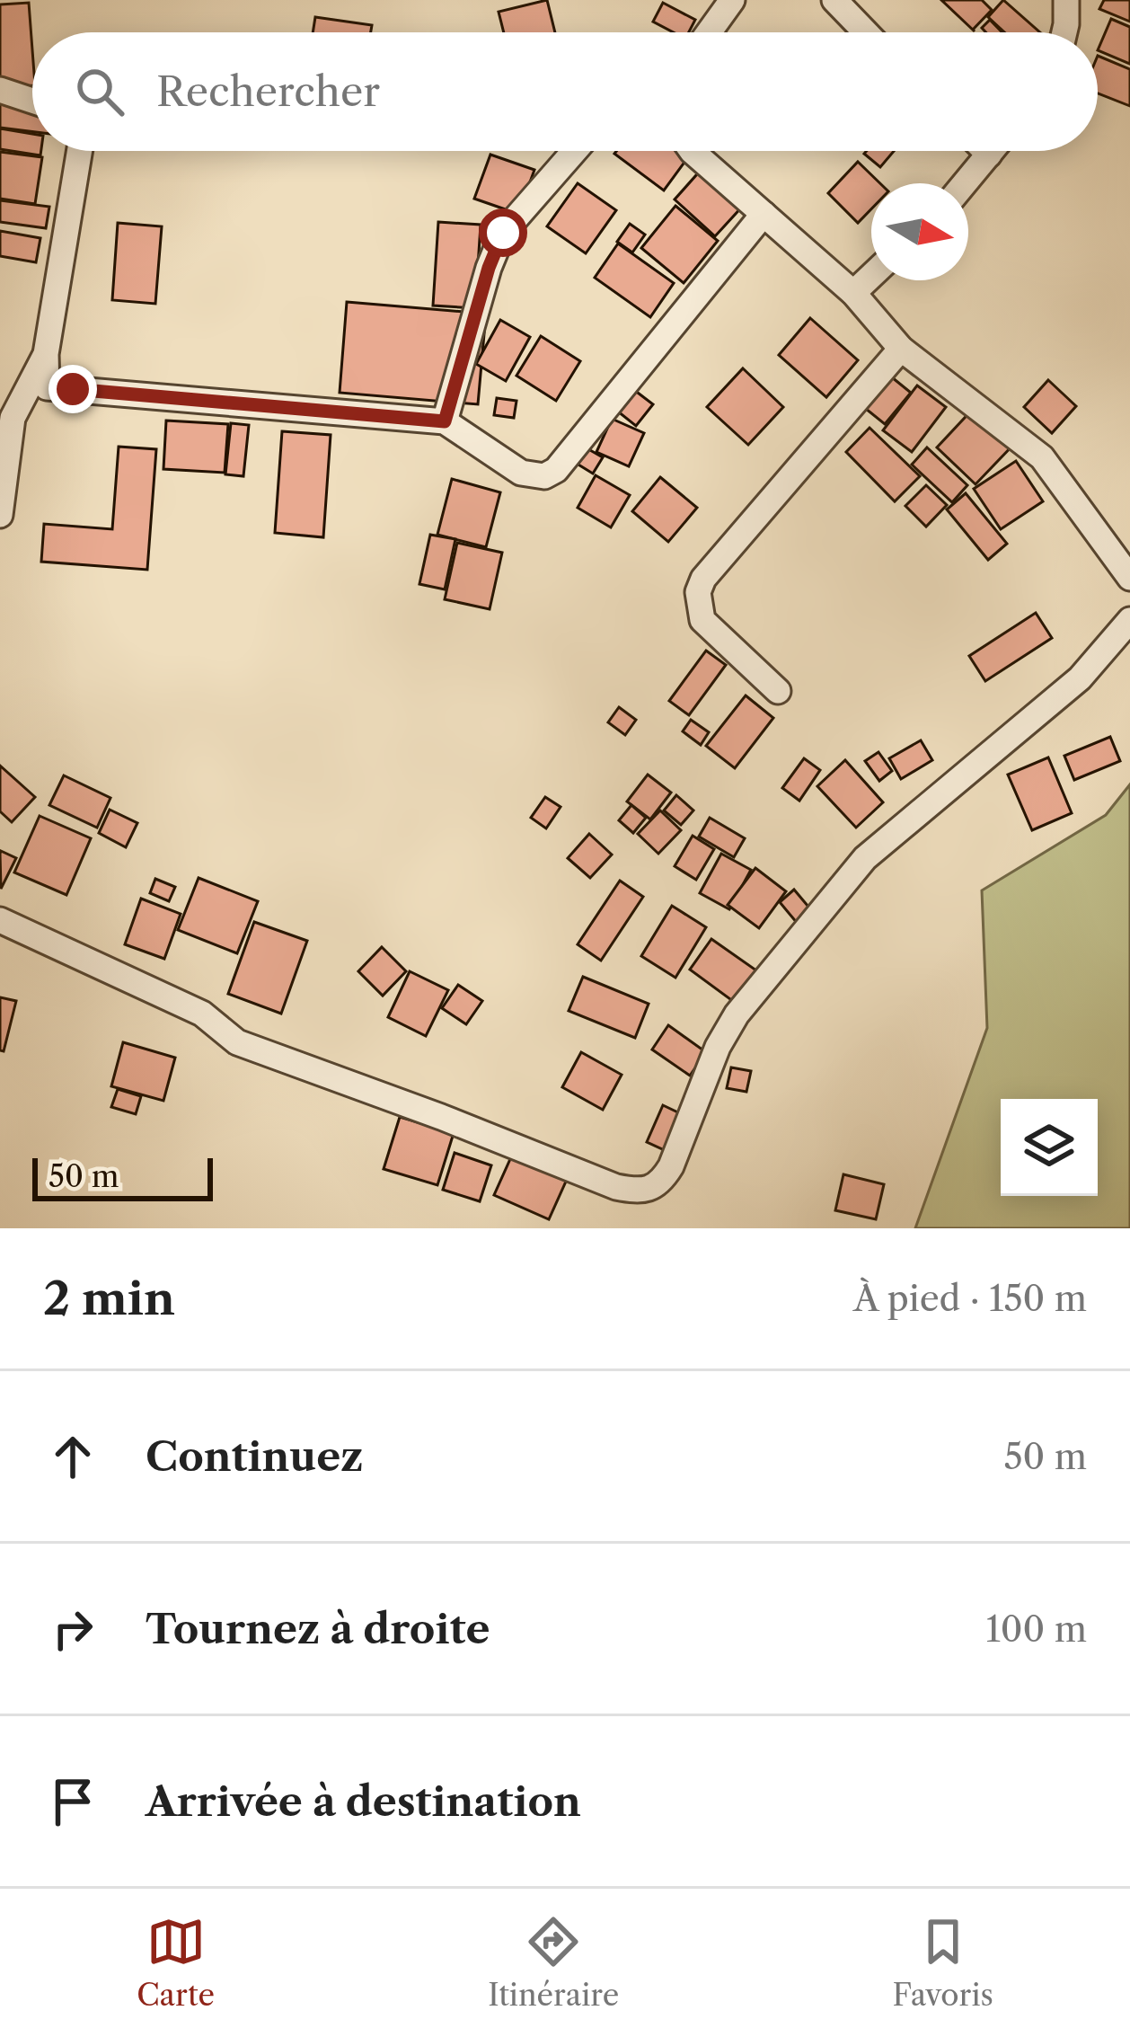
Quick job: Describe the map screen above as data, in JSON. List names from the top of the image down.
{
  "scale_bar": "50 m",
  "north": "right",
  "page": {
    "search": "Rechercher",
    "scale": "50 m",
    "heading": ["2 min", "À pied · 150 m"],
    "list": [
      ["Continuez", "50 m"],
      ["Tournez à droite", "100 m"],
      "Arrivée à destination"
    ],
    "nav": ["Carte", "Itinéraire", "Favoris"]
  }
}
